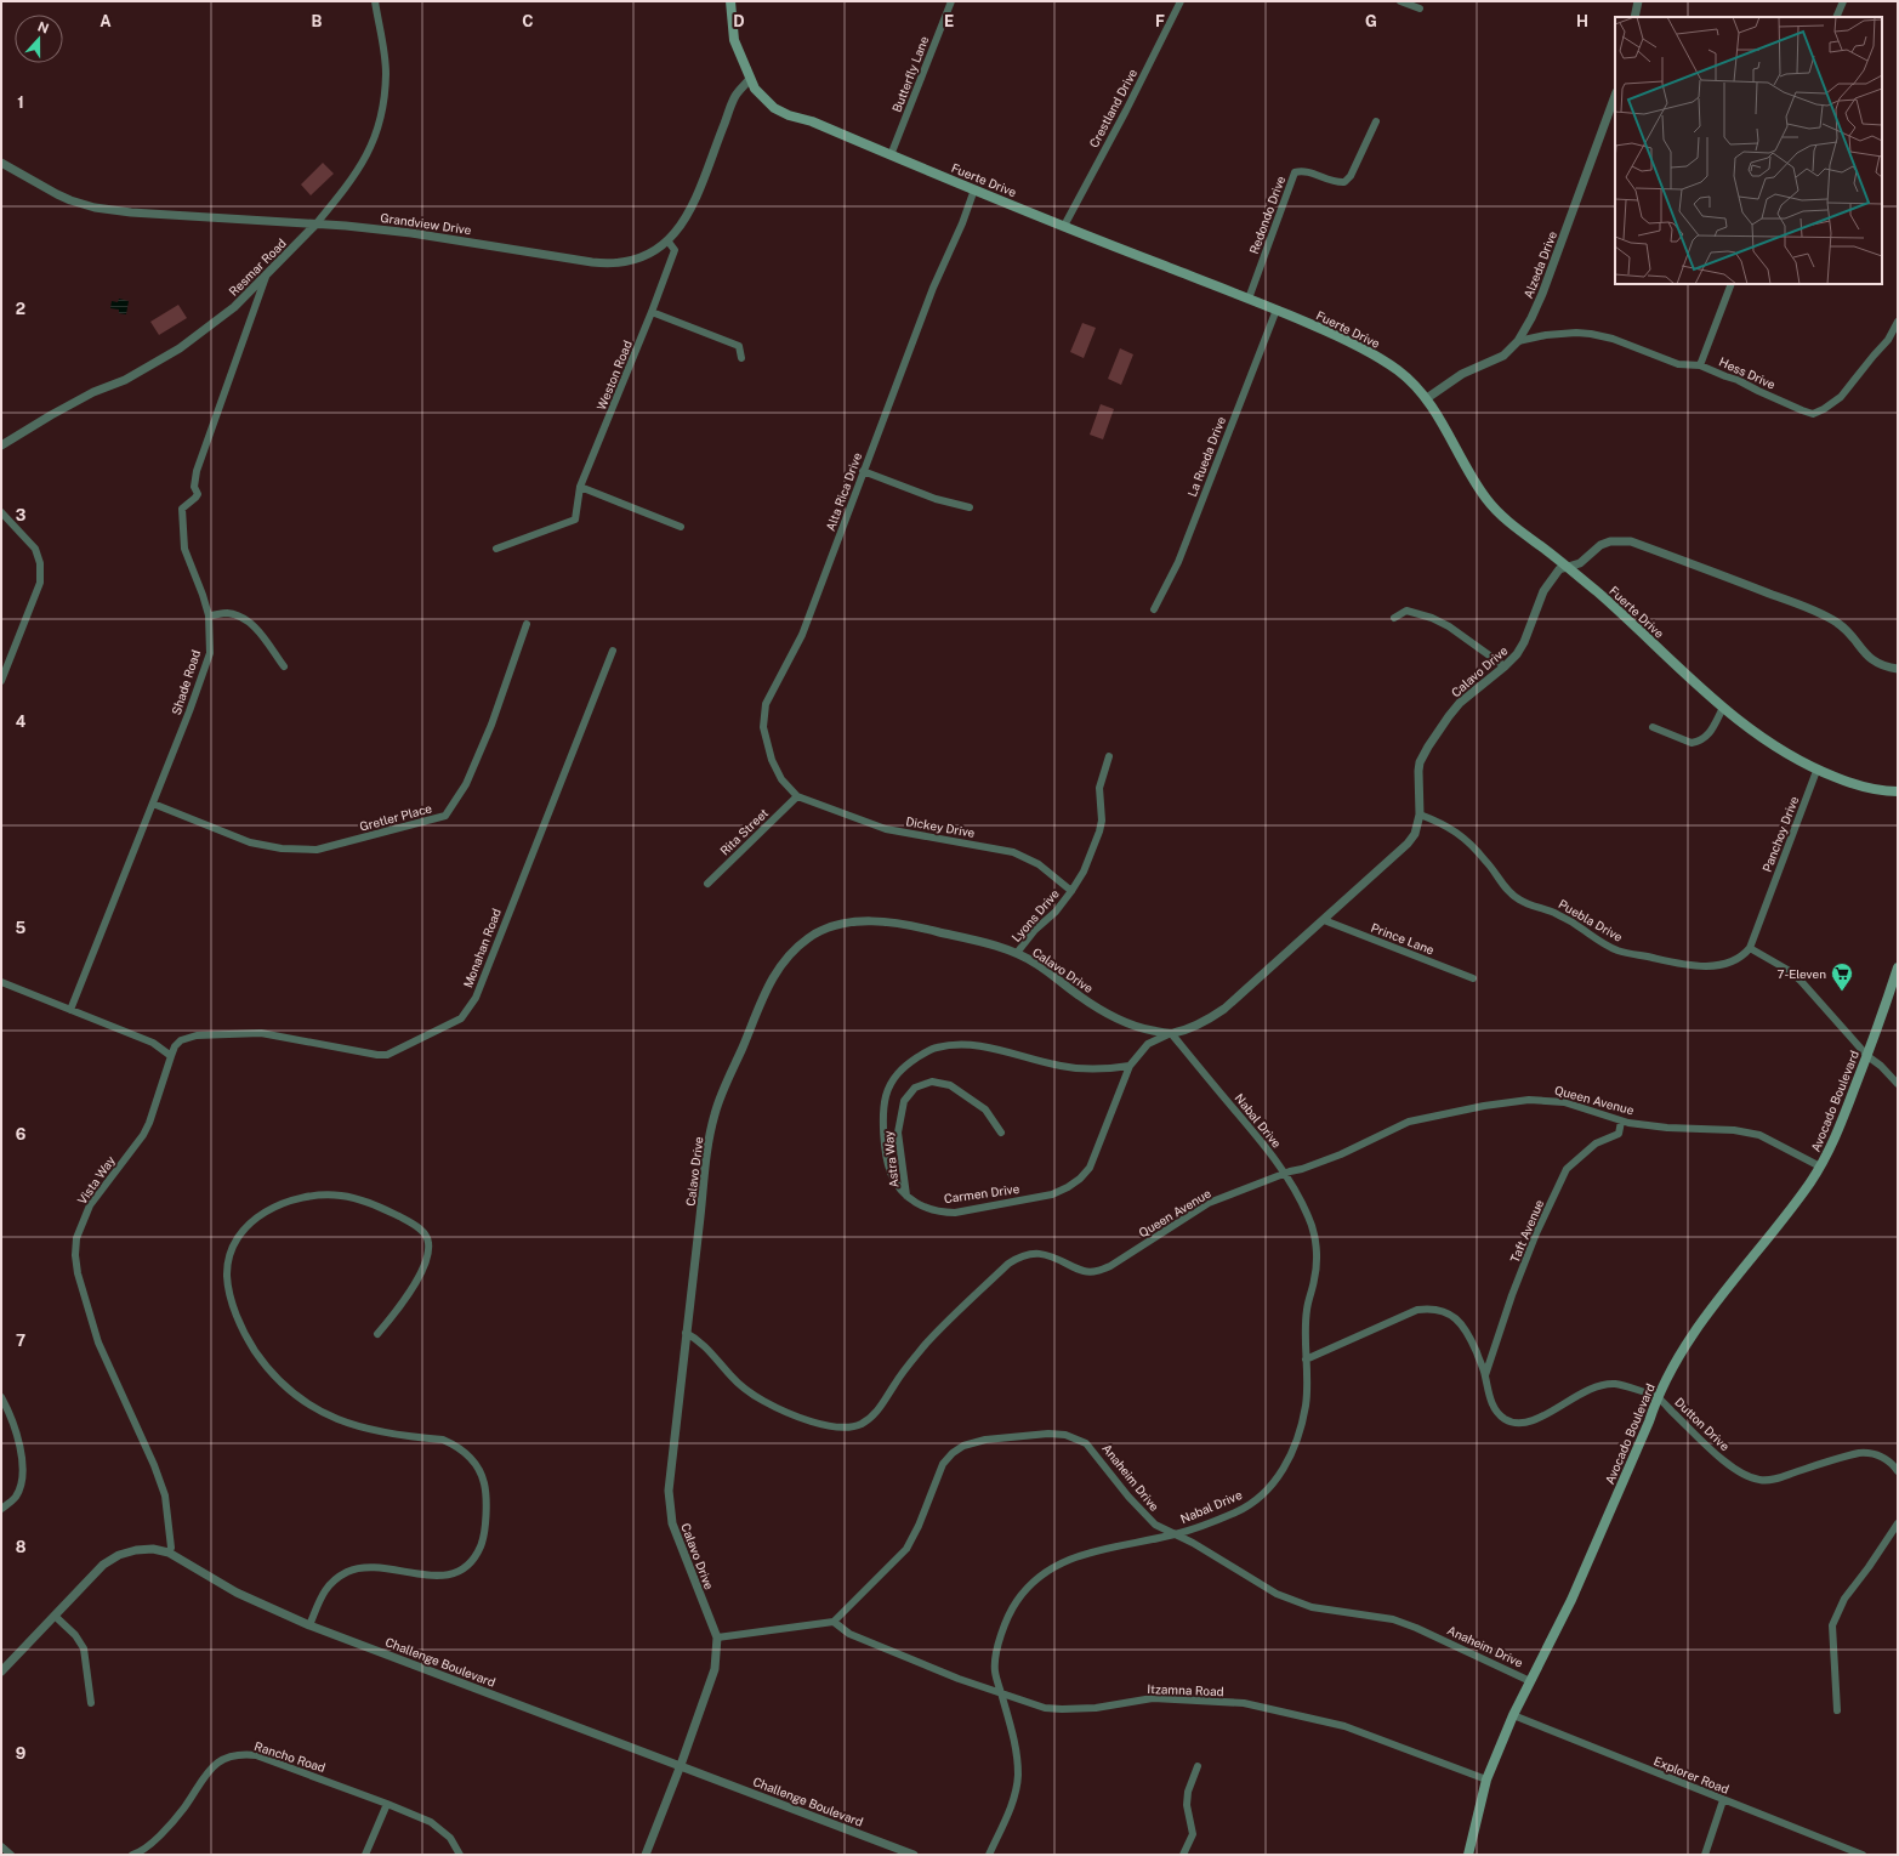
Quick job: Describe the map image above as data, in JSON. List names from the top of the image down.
{
  "streets": {
    "main road": ["Fuerte Drive", "Avocado Boulevard"],
    "street": [
      "Butterfly Lane",
      "Crestland Drive",
      "Redondo Drive",
      "Grandview Drive",
      "Alzeda Drive",
      "Resmar Road",
      "Hess Drive",
      "Weston Road",
      "La Rueda Drive",
      "Alta Rica Drive",
      "Calavo Drive",
      "Shade Road",
      "Gretler Place",
      "Dickey Drive",
      "Rita Street",
      "Panchoy Drive",
      "Lyons Drive",
      "Puebla Drive",
      "Prince Lane",
      "Monahan Road",
      "Queen Avenue",
      "Nabal Drive",
      "Astra Way",
      "Vista Way",
      "Carmen Drive",
      "Taft Avenue",
      "Dutton Drive",
      "Anaheim Drive",
      "Challenge Boulevard",
      "Itzamna Road",
      "Rancho Road",
      "Explorer Road"
    ]
  },
  "crossings": [
    ["Butterfly Lane", "Fuerte Drive"],
    ["Crestland Drive", "Fuerte Drive"],
    ["Fuerte Drive", "Redondo Drive"],
    ["Fuerte Drive", "Grandview Drive"],
    ["Fuerte Drive", "Alzeda Drive"],
    ["Fuerte Drive", "La Rueda Drive"],
    ["Fuerte Drive", "Alta Rica Drive"],
    ["Fuerte Drive", "Calavo Drive"],
    ["Fuerte Drive", "Panchoy Drive"],
    ["Grandview Drive", "Resmar Road"],
    ["Grandview Drive", "Weston Road"],
    ["Alzeda Drive", "Hess Drive"],
    ["Resmar Road", "Shade Road"],
    ["Alta Rica Drive", "Dickey Drive"],
    ["Alta Rica Drive", "Rita Street"],
    ["Calavo Drive", "Lyons Drive"],
    ["Calavo Drive", "Puebla Drive"],
    ["Calavo Drive", "Prince Lane"],
    ["Calavo Drive", "Queen Avenue"],
    ["Calavo Drive", "Nabal Drive"],
    ["Calavo Drive", "Carmen Drive"],
    ["Calavo Drive", "Challenge Boulevard"],
    ["Shade Road", "Gretler Place"],
    ["Dickey Drive", "Rita Street"],
    ["Dickey Drive", "Lyons Drive"],
    ["Panchoy Drive", "Puebla Drive"],
    ["Monahan Road", "Vista Way"],
    ["Queen Avenue", "Avocado Boulevard"],
    ["Queen Avenue", "Nabal Drive"],
    ["Queen Avenue", "Taft Avenue"],
    ["Avocado Boulevard", "Dutton Drive"],
    ["Avocado Boulevard", "Anaheim Drive"],
    ["Avocado Boulevard", "Itzamna Road"],
    ["Avocado Boulevard", "Explorer Road"],
    ["Nabal Drive", "Carmen Drive"],
    ["Nabal Drive", "Dutton Drive"],
    ["Nabal Drive", "Anaheim Drive"],
    ["Nabal Drive", "Itzamna Road"],
    ["Astra Way", "Carmen Drive"],
    ["Vista Way", "Challenge Boulevard"],
    ["Taft Avenue", "Dutton Drive"],
    ["Anaheim Drive", "Itzamna Road"]
  ],
  "places": {
    "supermarket": ["7-Eleven"]
  },
  "north": "top",
  "grid": {
    "columns": [
      "A",
      "B",
      "C",
      "D",
      "E",
      "F",
      "G",
      "H"
    ],
    "rows": [
      "1",
      "2",
      "3",
      "4",
      "5",
      "6",
      "7",
      "8",
      "9"
    ]
  }
}
